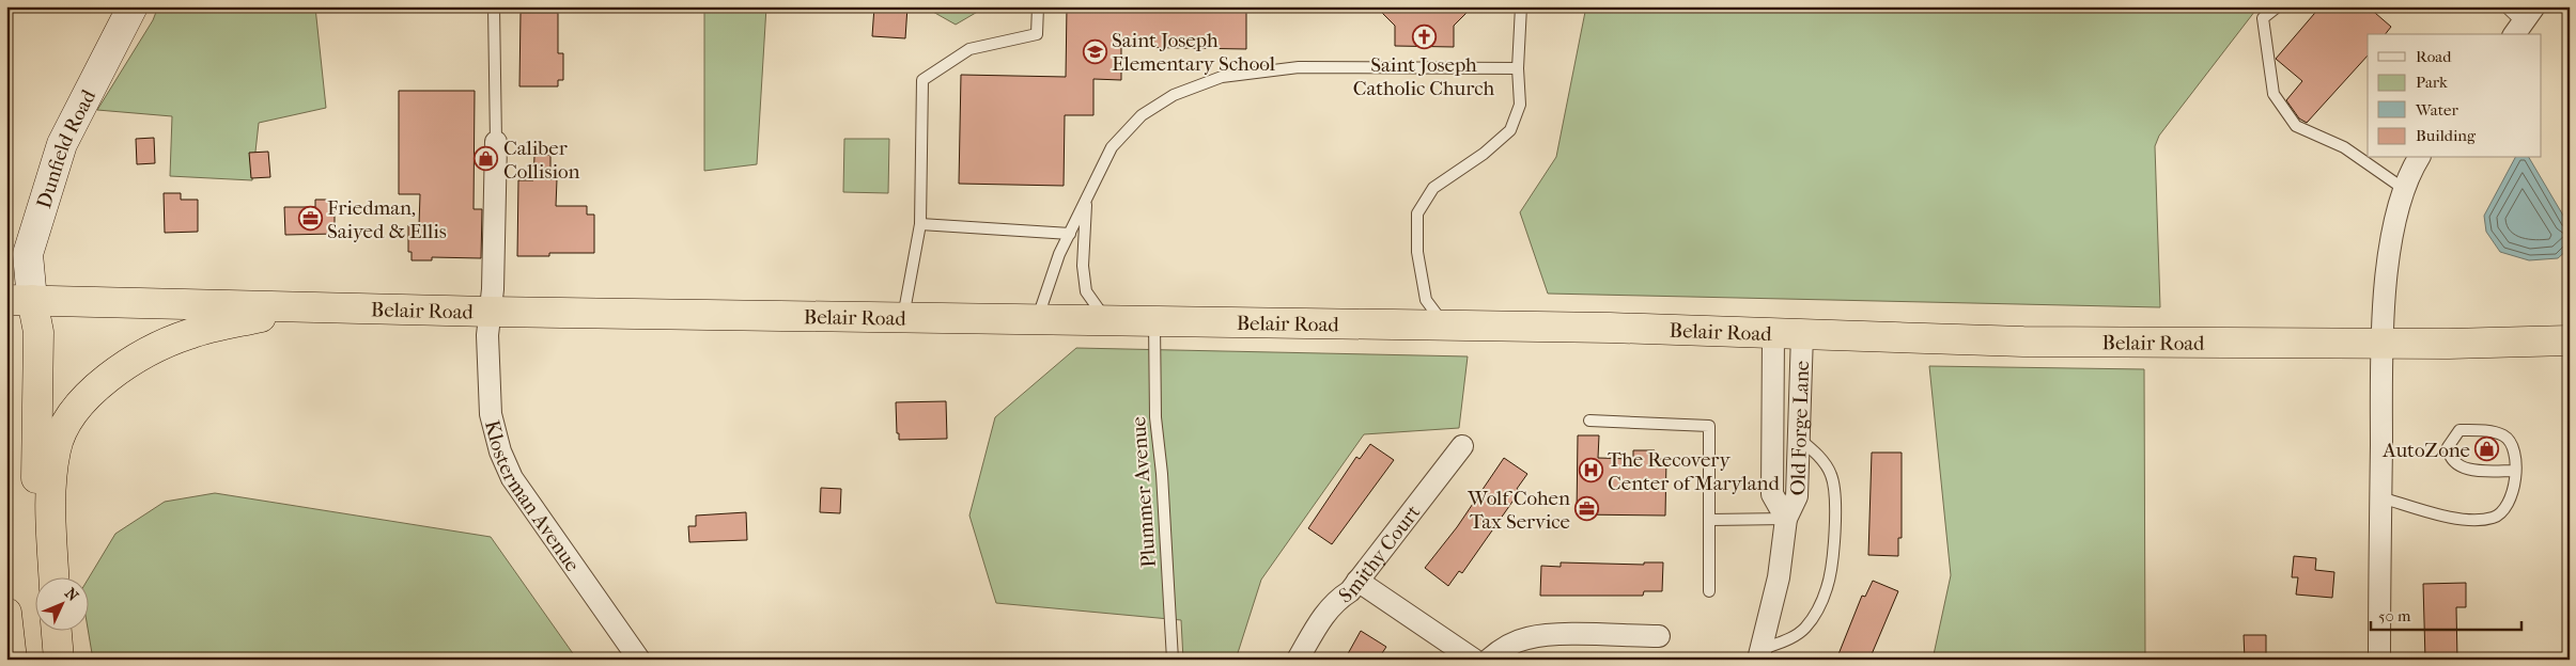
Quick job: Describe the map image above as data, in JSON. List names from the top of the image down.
{
  "streets": {
    "highway": ["Belair Road"],
    "street": [
      "Dunfield Road",
      "Old Forge Lane",
      "Klosterman Avenue",
      "Smithy Court"
    ],
    "lane": ["Plummer Avenue"]
  },
  "crossings": [
    ["Dunfield Road", "Belair Road"],
    ["Belair Road", "Old Forge Lane"],
    ["Belair Road", "Plummer Avenue"],
    ["Belair Road", "Klosterman Avenue"]
  ],
  "places": {
    "church": ["Saint Joseph Catholic Church"],
    "school or university": ["Saint Joseph Elementary School"],
    "shop": ["Caliber Collision", "AutoZone"],
    "office": ["Friedman, Saiyed & Ellis", "Wolf Cohen Tax Service"],
    "hospital": ["The Recovery Center of Maryland"]
  },
  "legend": [
    "Road",
    "Park",
    "Water",
    "Building"
  ],
  "scale_bar": "50 m",
  "north": "top right"
}
